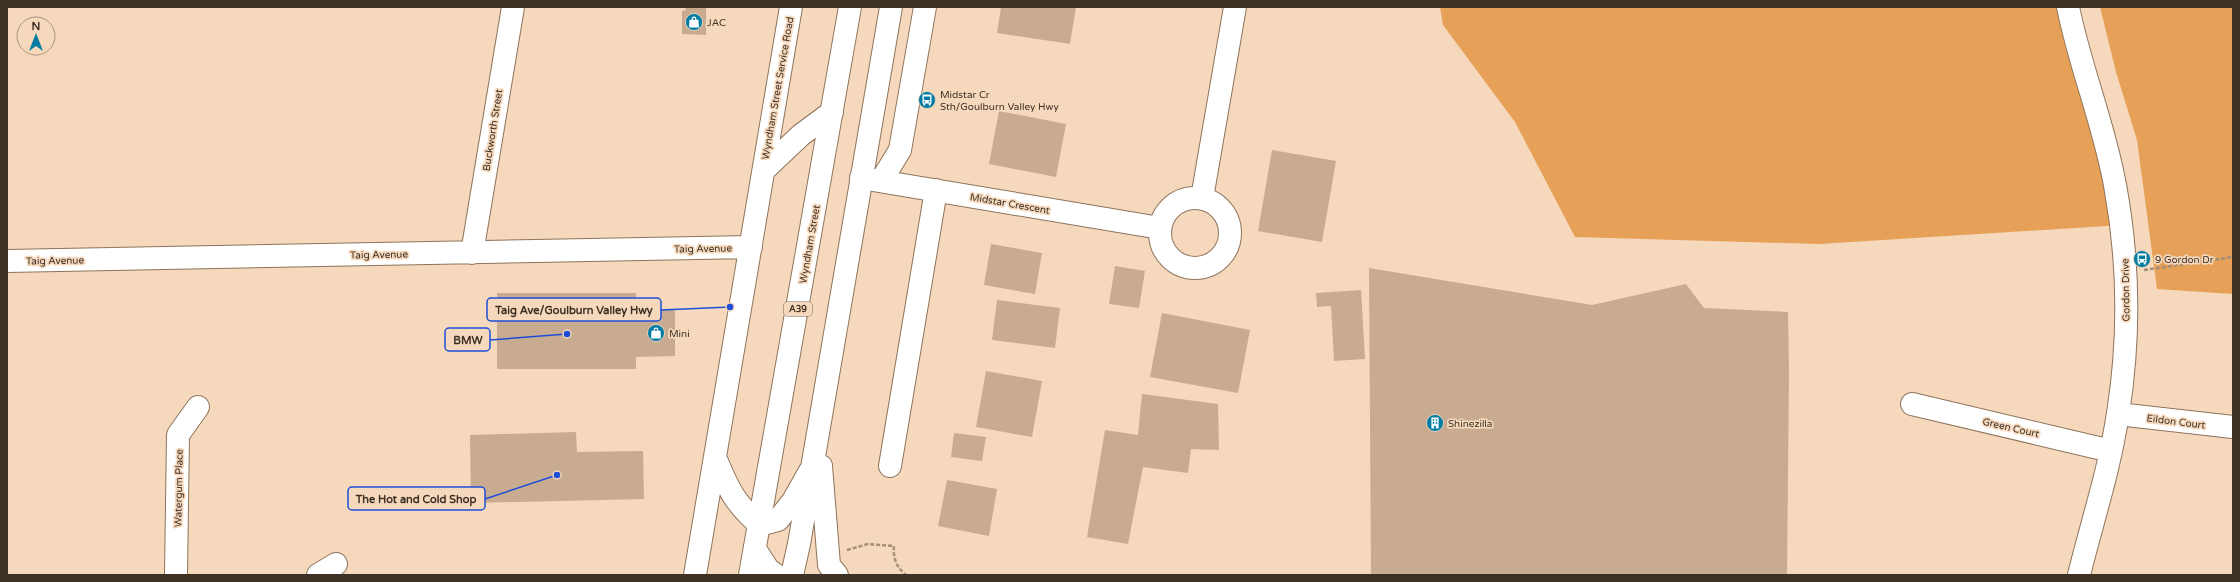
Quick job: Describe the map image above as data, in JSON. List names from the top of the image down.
{
  "streets": {
    "main road": [
      "Wyndham Street Service Road",
      "Buckworth Street",
      "Midstar Crescent",
      "Wyndham Street",
      "Taig Avenue",
      "Gordon Drive",
      "A39",
      "Eildon Court",
      "Green Court",
      "Watergum Place"
    ]
  },
  "crossings": [
    ["Wyndham Street Service Road", "Wyndham Street"],
    ["Wyndham Street Service Road", "Taig Avenue"],
    ["Buckworth Street", "Taig Avenue"],
    ["Gordon Drive", "Eildon Court"],
    ["Gordon Drive", "Green Court"]
  ],
  "places": {
    "shop": ["JAC", "Mini"],
    "bus stop": ["Midstar Cr Sth/Goulburn Valley Hwy", "9 Gordon Dr"],
    "other": ["Taig Ave/Goulburn Valley Hwy", "BMW", "The Hot and Cold Shop"],
    "building": ["Shinezilla"]
  },
  "north": "top"
}
